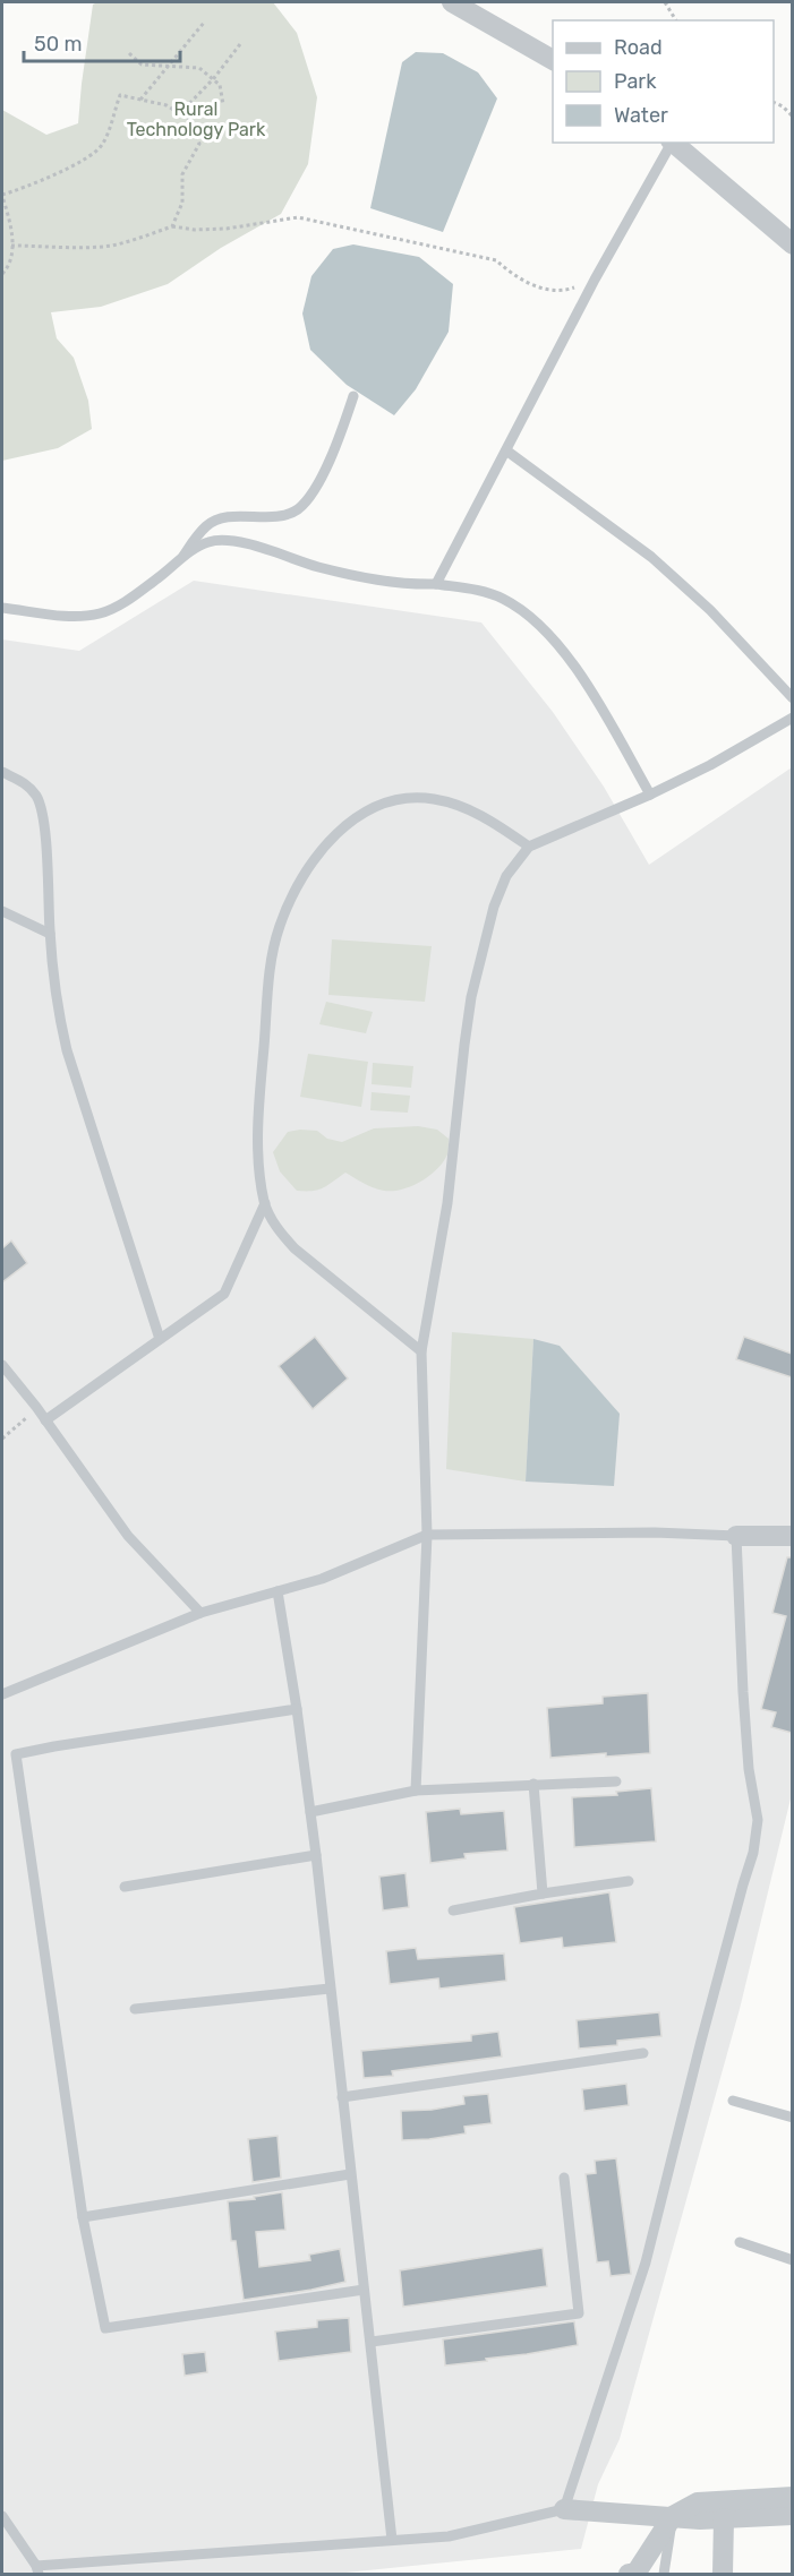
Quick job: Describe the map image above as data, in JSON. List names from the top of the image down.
{
  "parks": ["Rural Technology Park"],
  "legend": ["Road", "Park", "Water"],
  "scale_bar": "50 m"
}
